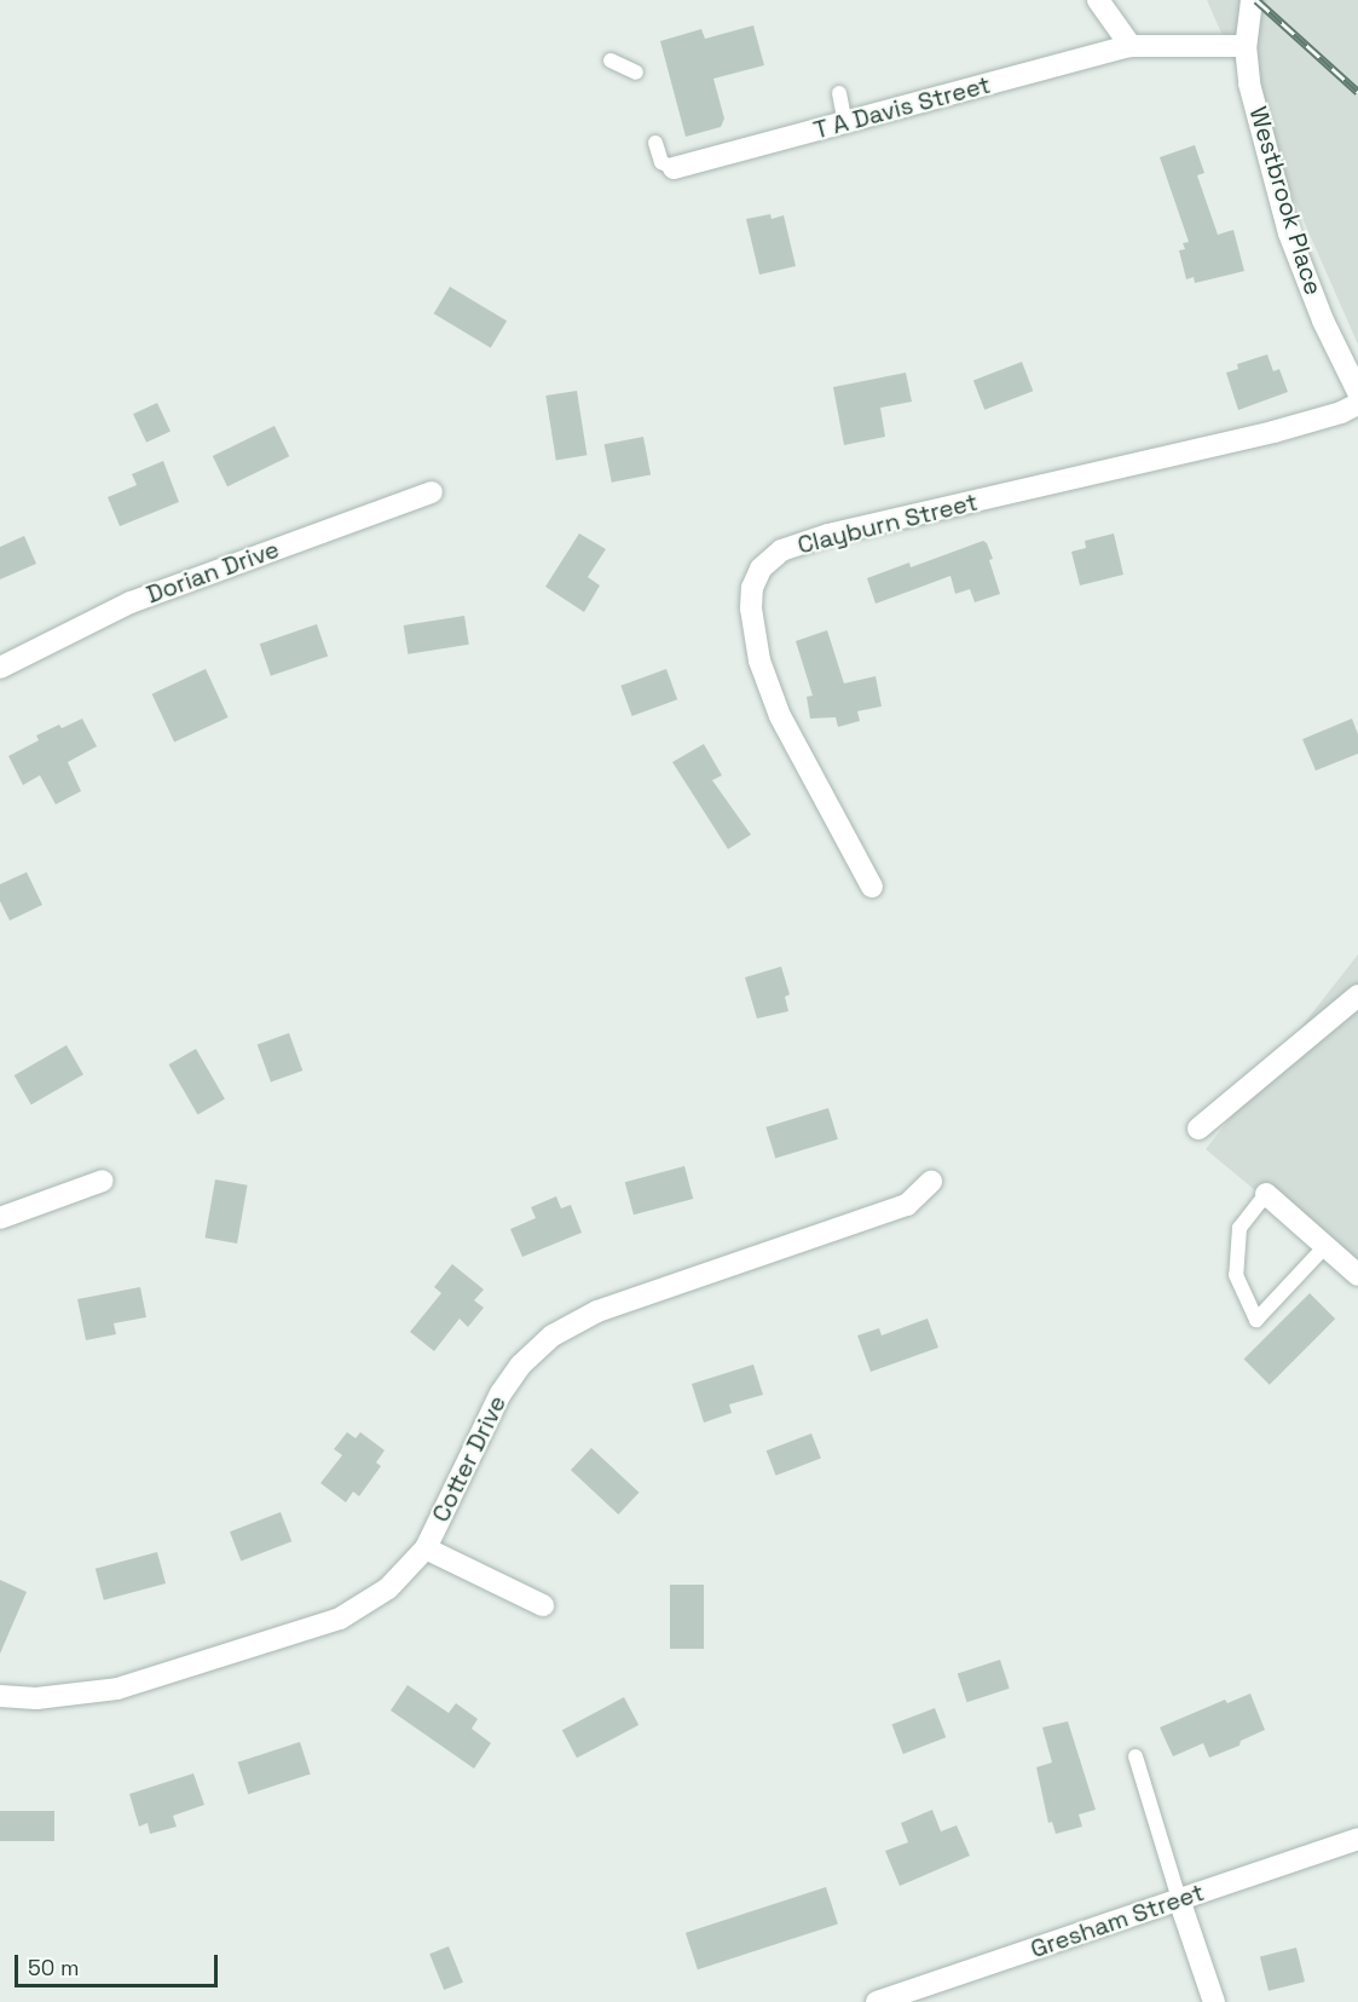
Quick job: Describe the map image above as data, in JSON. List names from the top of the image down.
{
  "streets": {
    "street": [
      "T A Davis Street",
      "Westbrook Place",
      "Clayburn Street",
      "Dorian Drive",
      "Cotter Drive",
      "Gresham Street"
    ]
  },
  "crossings": [
    ["T A Davis Street", "Westbrook Place"]
  ],
  "scale_bar": "50 m"
}
